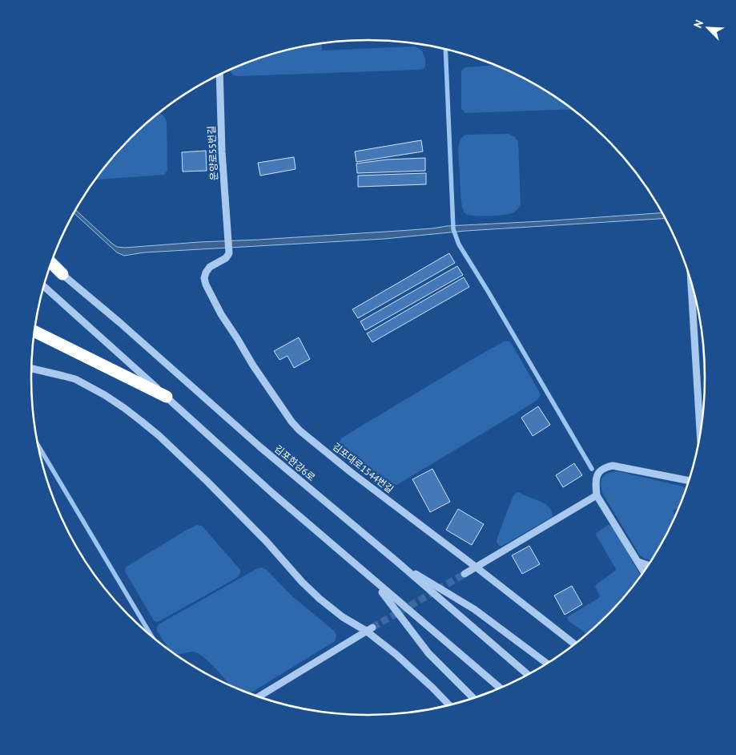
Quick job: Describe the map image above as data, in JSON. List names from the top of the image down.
{
  "streets": {
    "street": ["운양로55번길", "김포한강6로", "김포대로1544번길"]
  },
  "crossings": [
    ["운양로55번길", "김포대로1544번길"]
  ],
  "north": "top left"
}
